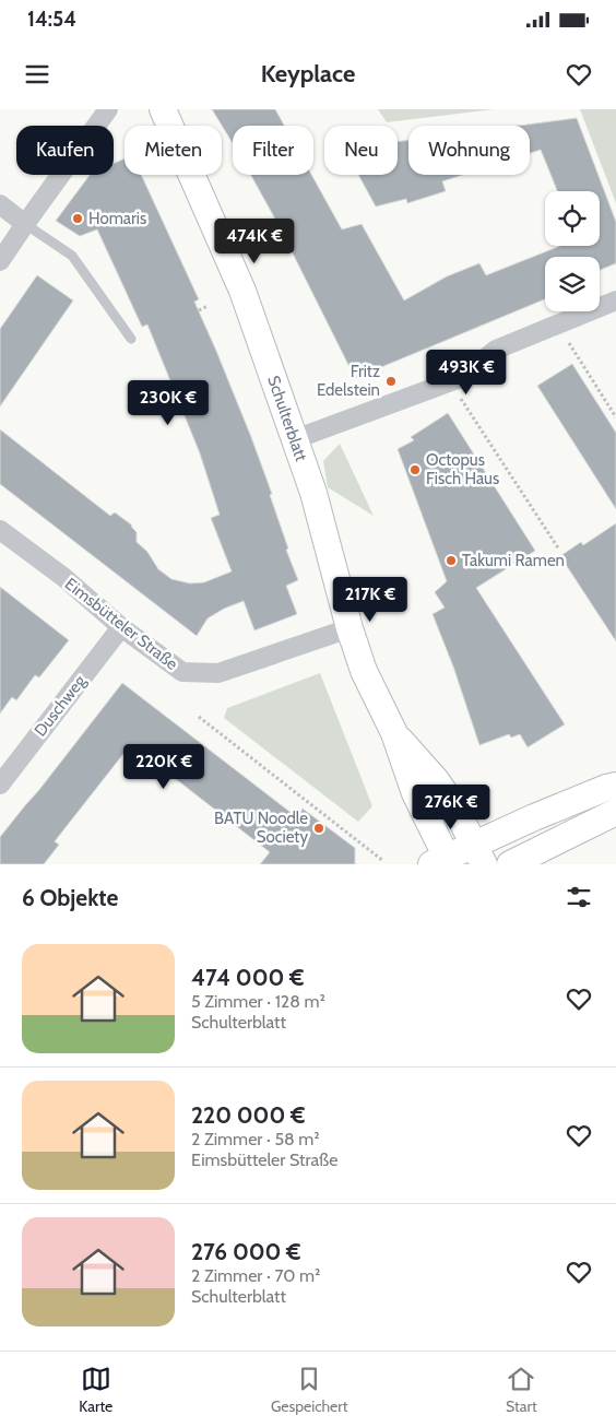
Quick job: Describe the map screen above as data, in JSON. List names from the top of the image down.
{
  "streets": {
    "street": ["Schulterblatt", "Eimsbütteler Straße", "Duschweg"]
  },
  "crossings": [
    ["Schulterblatt", "Eimsbütteler Straße"],
    ["Eimsbütteler Straße", "Duschweg"]
  ],
  "places": [
    "Homaris",
    "Fritz Edelstein",
    "Octopus Fisch Haus",
    "Takumi Ramen",
    "BATU Noodle Society"
  ],
  "page": {
    "status": "14:54",
    "header": "Keyplace",
    "chip": [
      "Kaufen",
      "Mieten",
      "Filter",
      "Neu",
      "Wohnung"
    ],
    "price": [
      "474K €",
      "493K €",
      "230K €",
      "217K €",
      "220K €",
      "276K €"
    ],
    "heading": "6 Objekte",
    "list": [
      {
        "name": "474 000 €",
        "note": "5 Zimmer · 128 m² · Schulterblatt"
      },
      {
        "name": "220 000 €",
        "note": "2 Zimmer · 58 m² · Eimsbütteler Straße"
      },
      {
        "name": "276 000 €",
        "note": "2 Zimmer · 70 m² · Schulterblatt"
      }
    ],
    "tabs": ["Karte", "Gespeichert", "Start"]
  }
}
